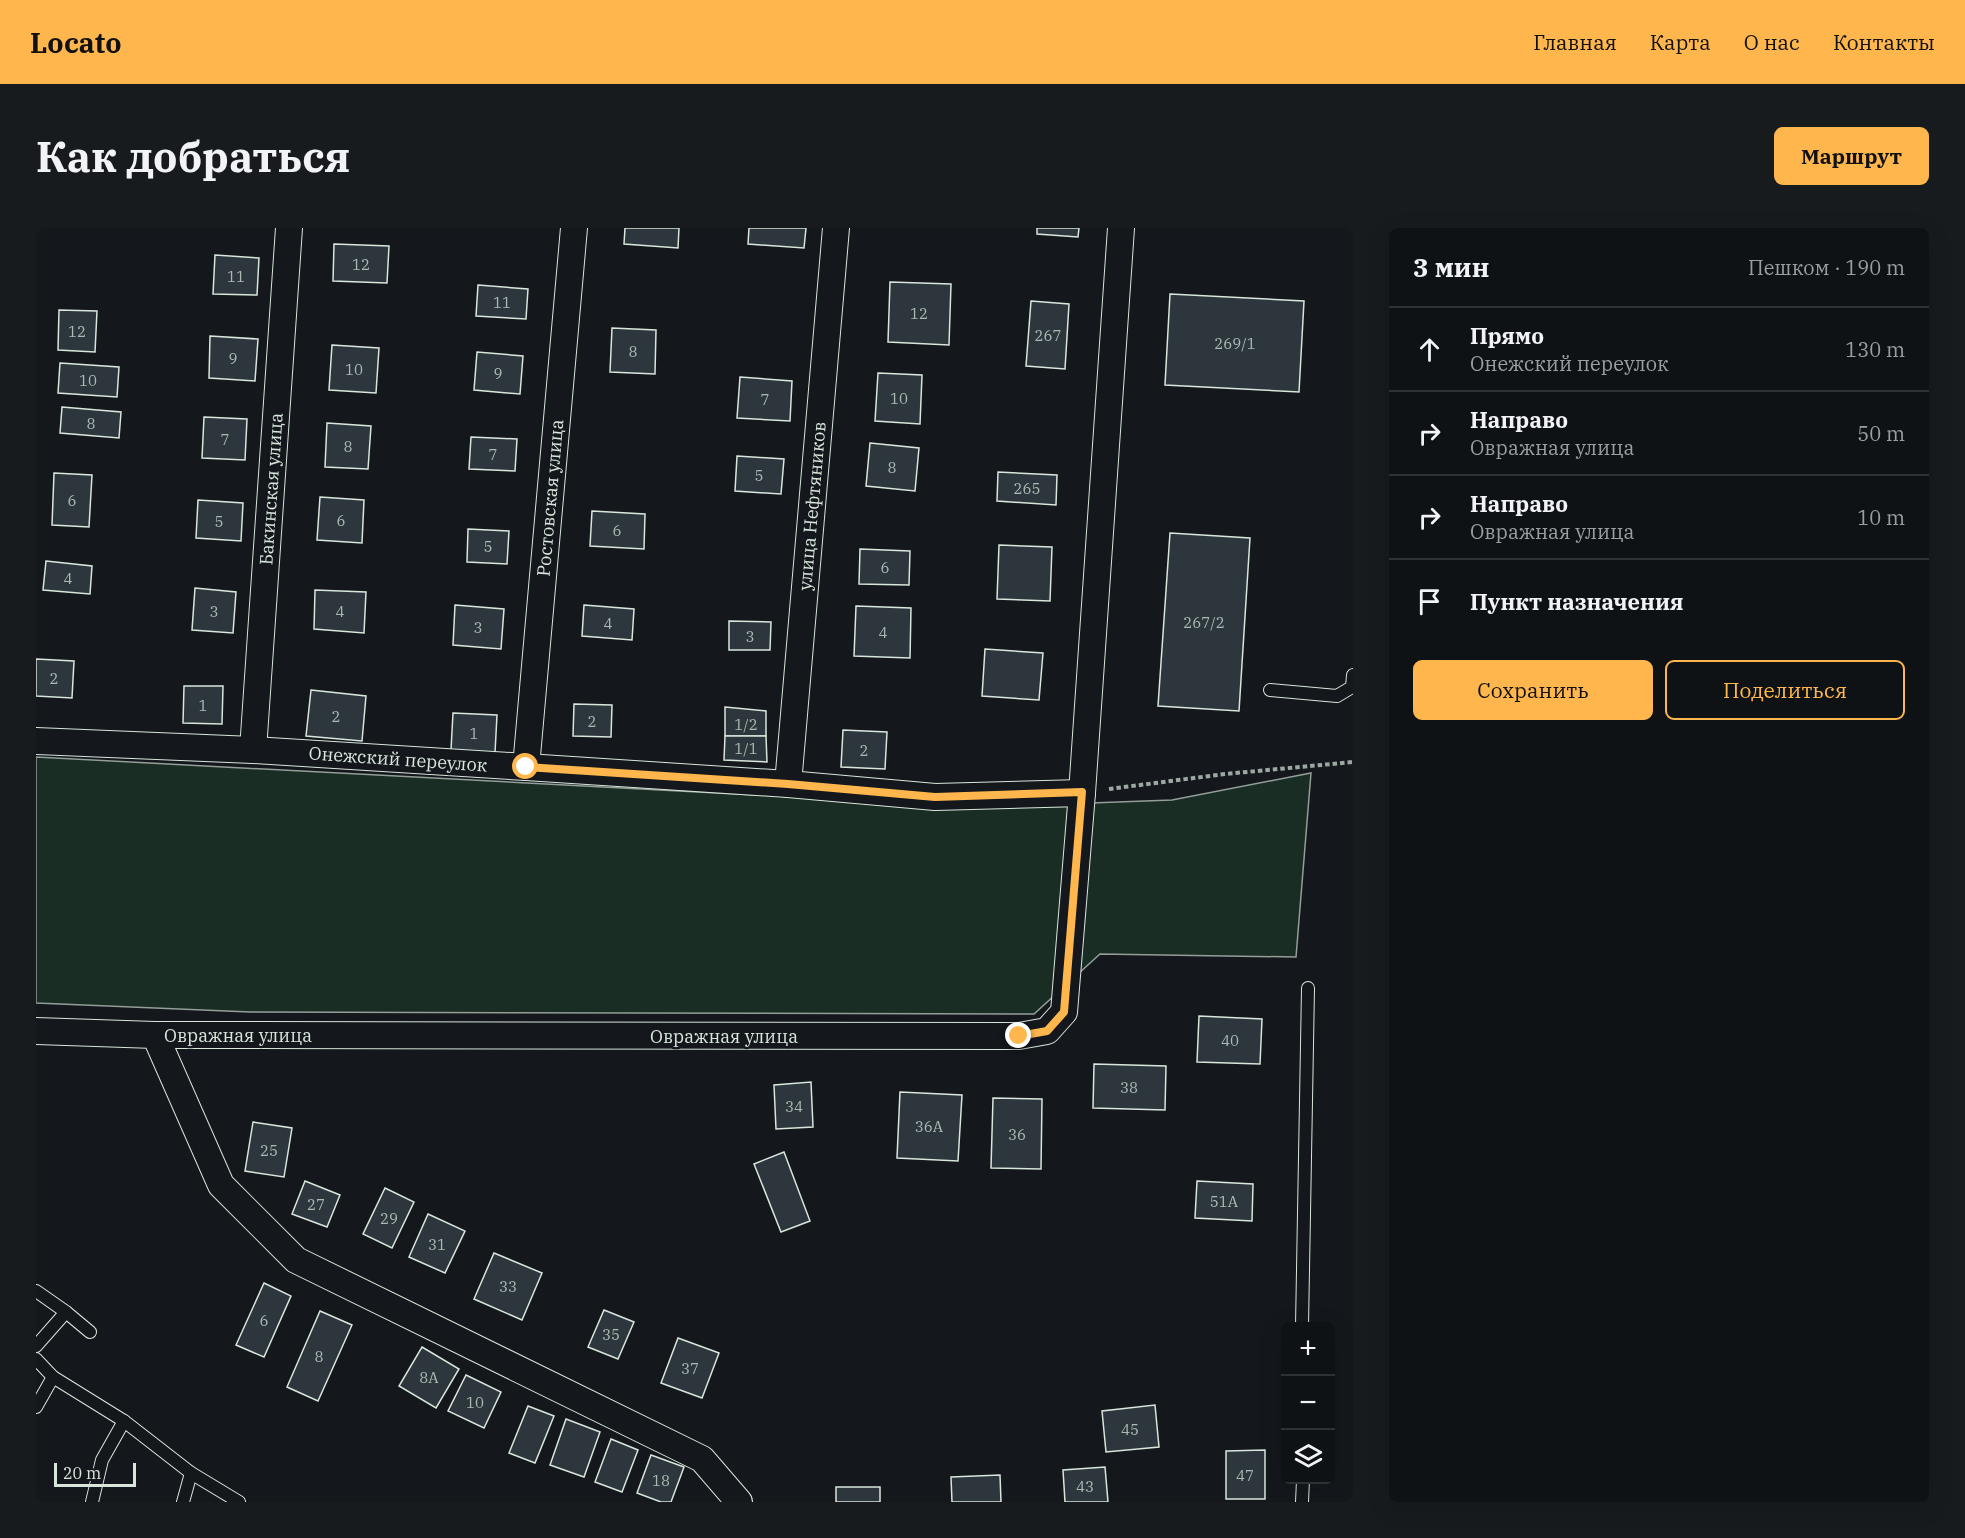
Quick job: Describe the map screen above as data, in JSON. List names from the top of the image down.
{
  "streets": {
    "street": [
      "Бакинская улица",
      "Ростовская улица",
      "улица Нефтяников",
      "Онежский переулок",
      "Овражная улица"
    ]
  },
  "crossings": [
    ["Бакинская улица", "Онежский переулок"],
    ["Ростовская улица", "Онежский переулок"],
    ["улица Нефтяников", "Онежский переулок"],
    ["Онежский переулок", "Овражная улица"]
  ],
  "house_numbers": [
    "12",
    "11",
    "11",
    "12",
    "12",
    "267",
    "269/1",
    "8",
    "9",
    "10",
    "9",
    "10",
    "10",
    "7",
    "8",
    "7",
    "8",
    "7",
    "8",
    "5",
    "265",
    "6",
    "6",
    "5",
    "6",
    "5",
    "6",
    "4",
    "3",
    "4",
    "267/2",
    "4",
    "3",
    "4",
    "3",
    "2",
    "1",
    "2",
    "2",
    "1/2",
    "1",
    "1/1",
    "2",
    "40",
    "38",
    "34",
    "36А",
    "36",
    "25",
    "51А",
    "27",
    "29",
    "31",
    "33",
    "6",
    "35",
    "8",
    "37",
    "8А",
    "10",
    "45",
    "47",
    "18",
    "43"
  ],
  "scale_bar": "20 m",
  "page": {
    "header": "Locato",
    "nav": [
      "Главная",
      "Карта",
      "О нас",
      "Контакты"
    ],
    "buttons": [
      "Маршрут",
      ["Сохранить", "Поделиться"]
    ],
    "title": "Как добраться",
    "heading": ["3 мин", "Пешком · 190 m"],
    "list": [
      ["Прямо", "Онежский переулок", "130 m"],
      ["Направо", "Овражная улица", "50 m"],
      ["Направо", "Овражная улица", "10 m"],
      "Пункт назначения"
    ],
    "map_buttons": ["+", "−"],
    "scale": "20 m"
  }
}
